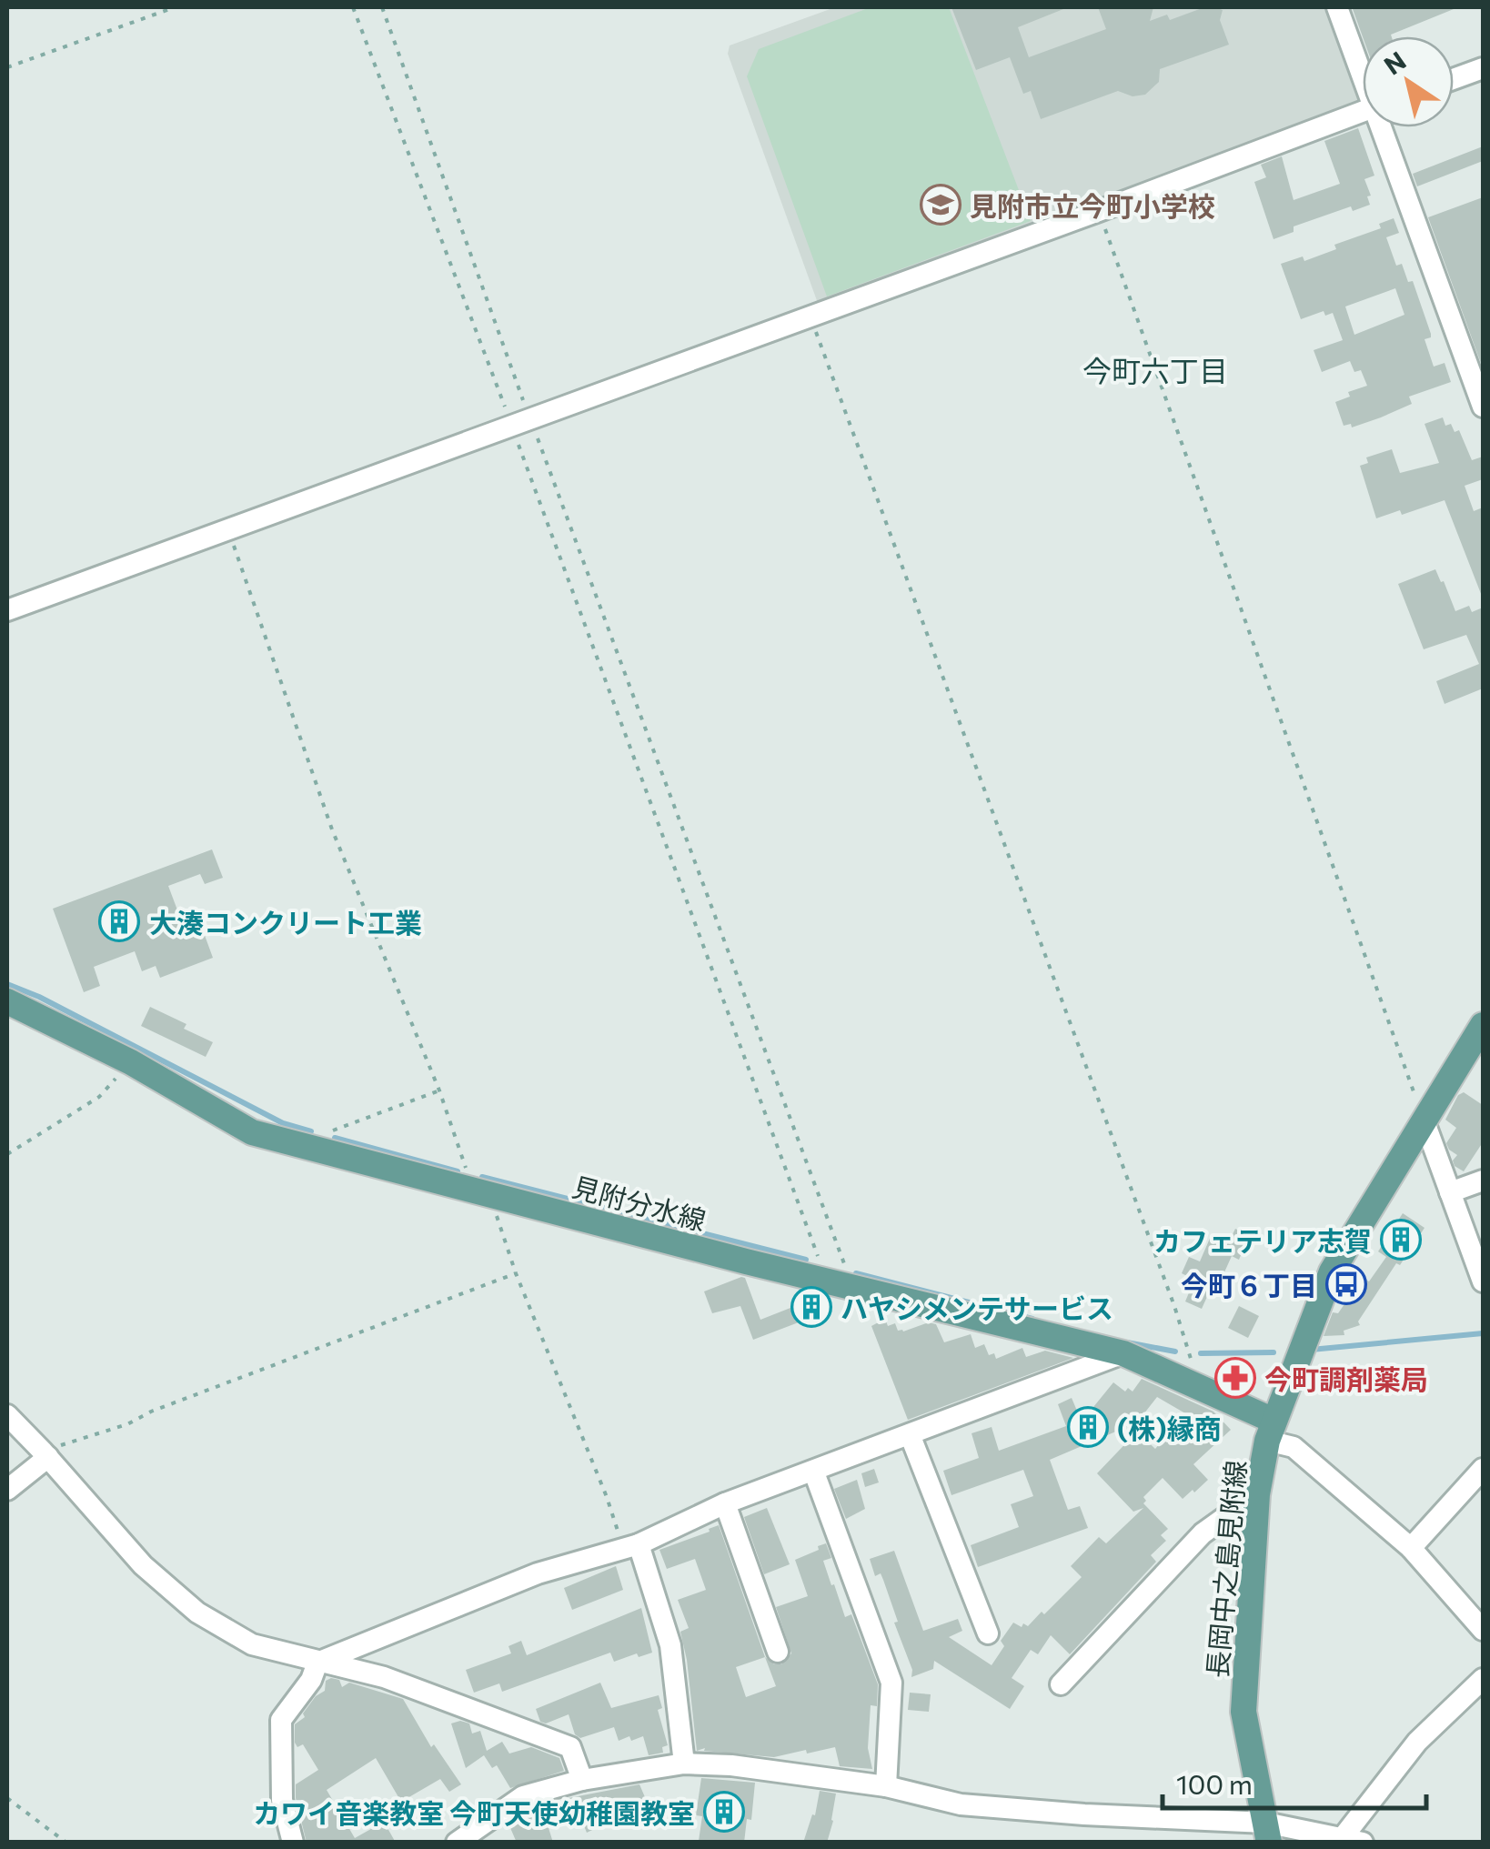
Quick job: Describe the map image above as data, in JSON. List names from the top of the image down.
{
  "streets": {
    "main road": ["見附分水線", "長岡中之島見附線"]
  },
  "crossings": [
    ["見附分水線", "長岡中之島見附線"]
  ],
  "districts": ["今町六丁目"],
  "places": {
    "school or university": ["見附市立今町小学校"],
    "building": [
      "大湊コンクリート工業",
      "カフェテリア志賀",
      "ハヤシメンテサービス",
      "(株)縁商",
      "カワイ音楽教室 今町天使幼稚園教室"
    ],
    "bus stop": ["今町６丁目"],
    "pharmacy": ["今町調剤薬局"]
  },
  "scale_bar": "100 m",
  "north": "top left"
}
